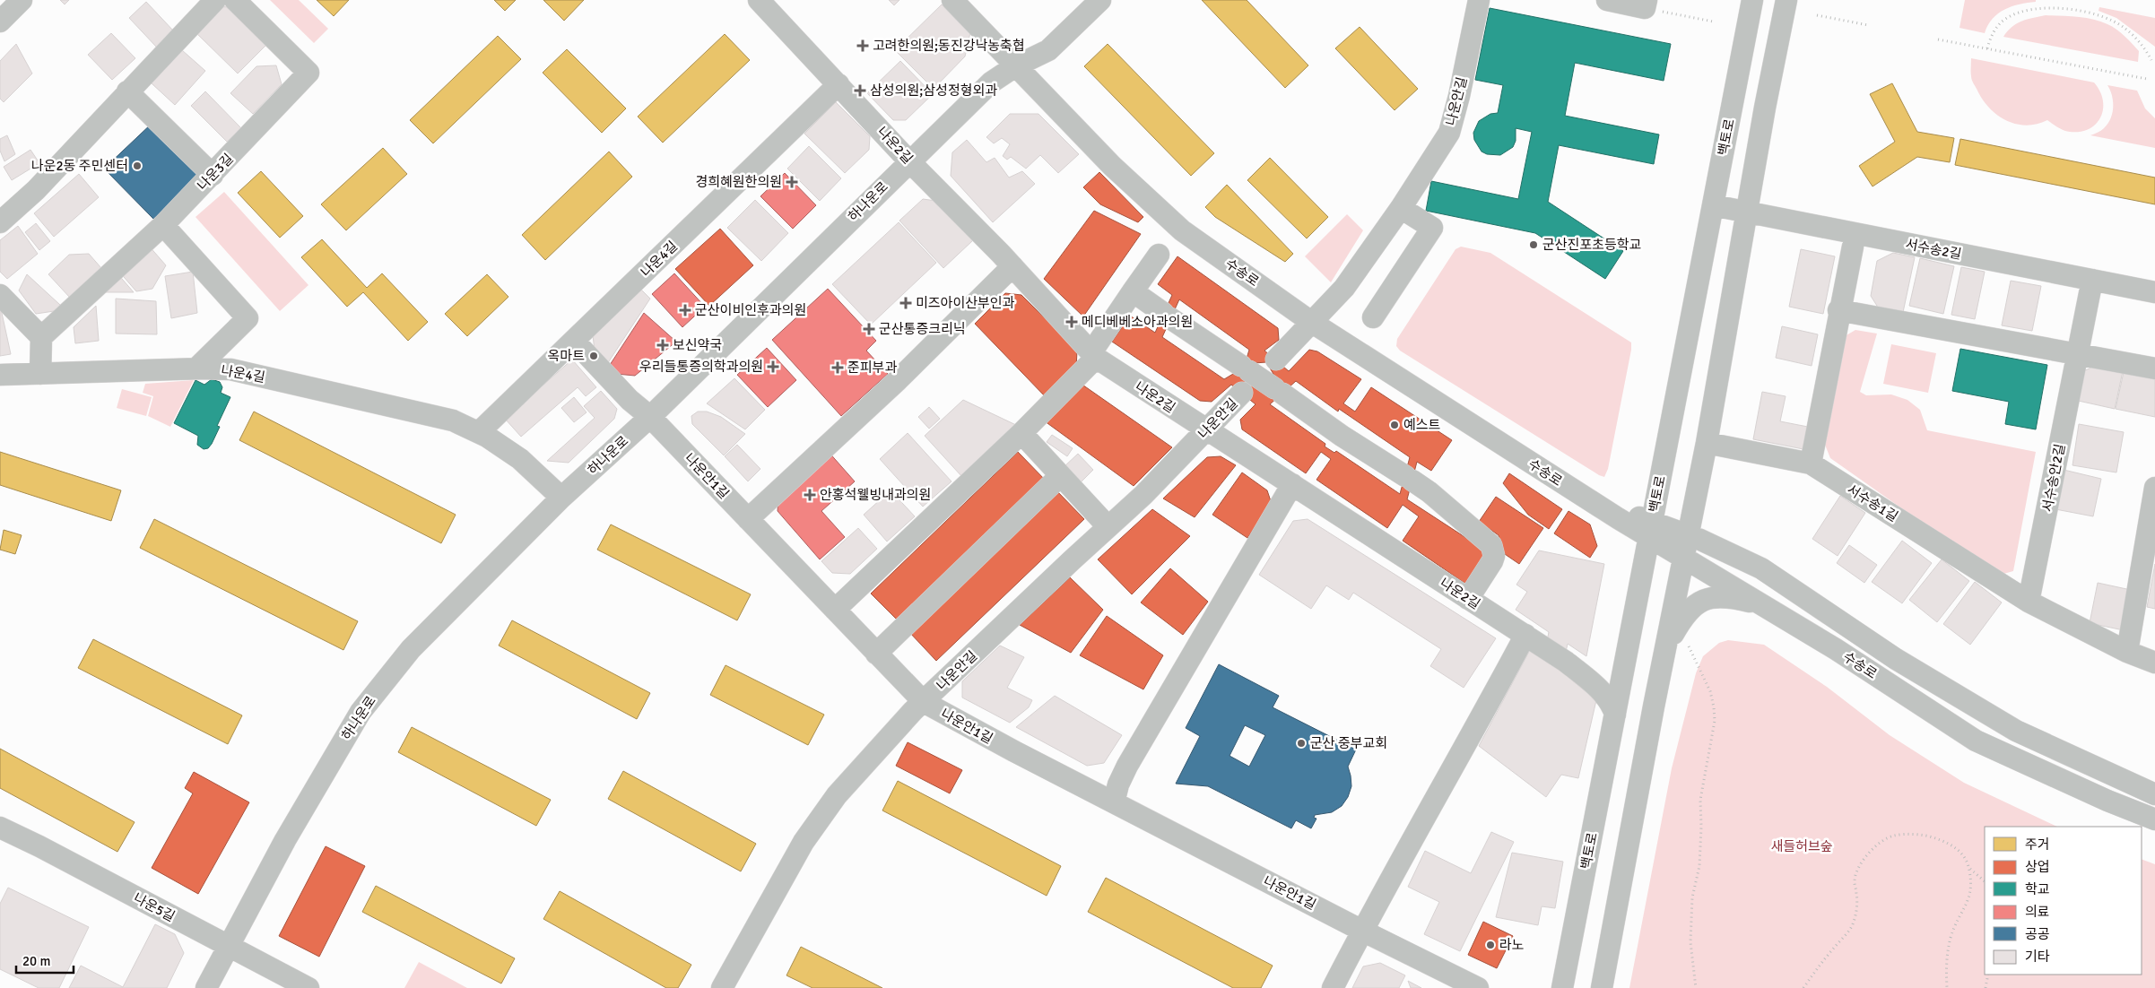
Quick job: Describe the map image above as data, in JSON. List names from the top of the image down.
{
  "streets": {
    "street": [
      "나운안길",
      "백토로",
      "나운2길",
      "나운3길",
      "하나운로",
      "서수송2길",
      "나운4길",
      "수송로",
      "나운안1길",
      "서수송안2길",
      "서수송1길",
      "나운5길"
    ]
  },
  "crossings": [
    ["나운안길", "나운2길"],
    ["나운안길", "수송로"],
    ["나운안길", "나운안1길"],
    ["백토로", "나운2길"],
    ["백토로", "서수송2길"],
    ["백토로", "수송로"],
    ["나운2길", "하나운로"],
    ["나운2길", "나운4길"],
    ["하나운로", "나운4길"],
    ["하나운로", "수송로"],
    ["하나운로", "나운안1길"],
    ["하나운로", "나운5길"],
    ["서수송2길", "서수송안2길"],
    ["나운4길", "나운안1길"],
    ["서수송안2길", "서수송1길"]
  ],
  "parks": ["새들허브숲"],
  "places": {
    "health": [
      "고려한의원;동진강낙농축협",
      "삼성의원;삼성정형외과",
      "경희혜원한의원",
      "미즈아이산부인과",
      "군산이비인후과의원",
      "메디베베소아과의원",
      "군산통증크리닉",
      "보신약국",
      "우리들통증의학과의원",
      "준피부과",
      "안홍석웰빙내과의원"
    ],
    "other": [
      "나운2동 주민센터",
      "군산진포초등학교",
      "옥마트",
      "예스트",
      "군산 중부교회",
      "라노"
    ]
  },
  "legend": [
    "주거",
    "상업",
    "학교",
    "의료",
    "공공",
    "기타"
  ],
  "scale_bar": "20 m"
}
